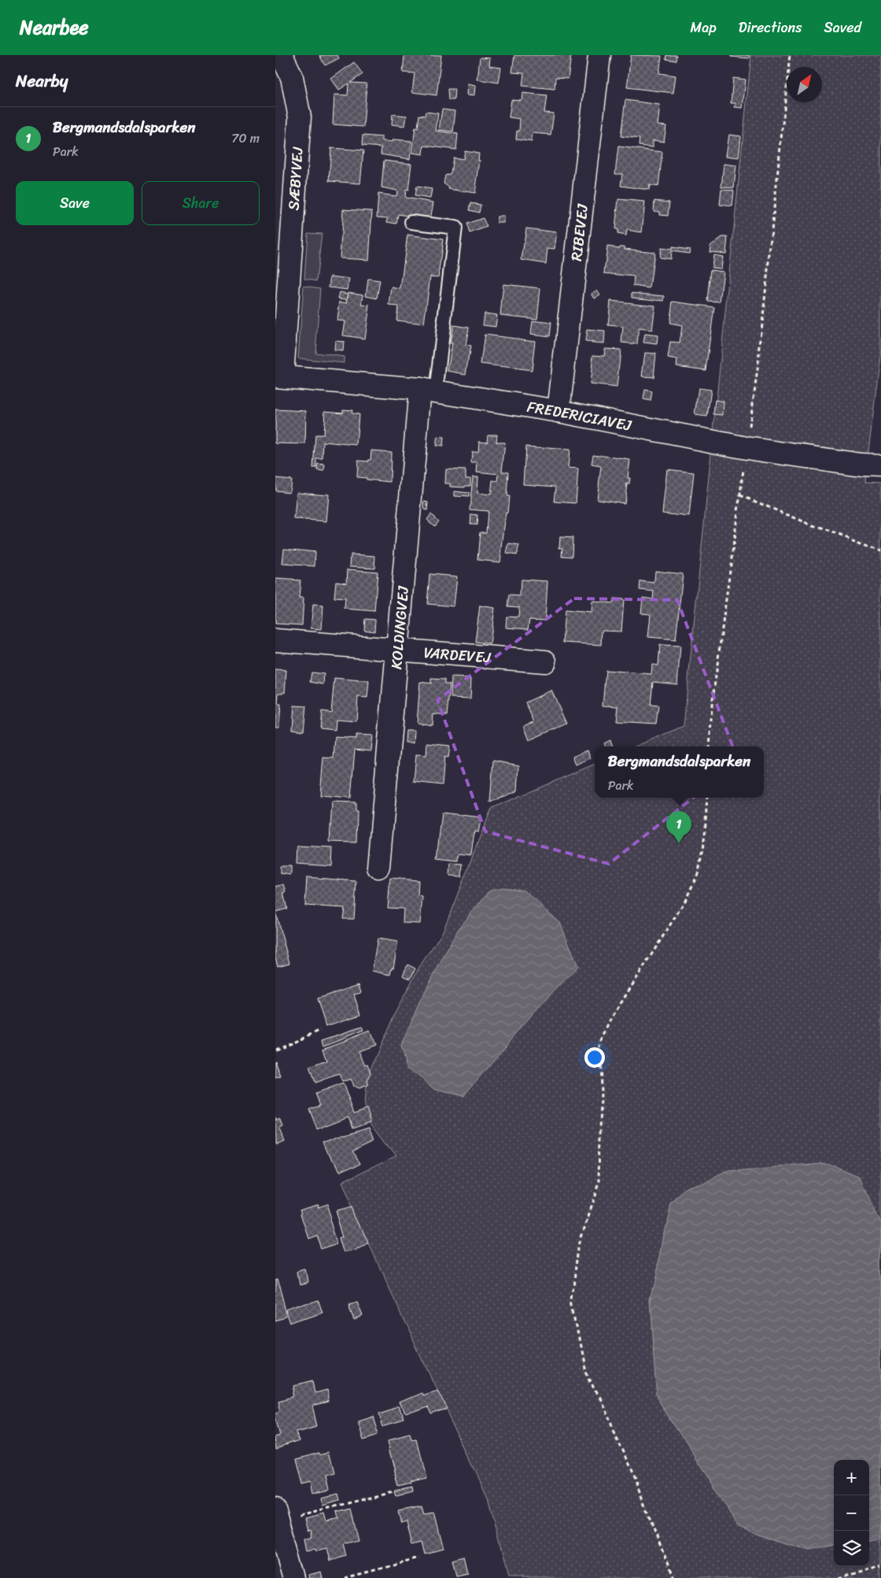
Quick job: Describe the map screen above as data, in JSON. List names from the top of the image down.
{
  "streets": {
    "street": [
      "SÆBYVEJ",
      "RIBEVEJ",
      "FREDERICIAVEJ",
      "KOLDINGVEJ",
      "VARDEVEJ"
    ]
  },
  "crossings": [
    ["SÆBYVEJ", "FREDERICIAVEJ"],
    ["RIBEVEJ", "FREDERICIAVEJ"],
    ["FREDERICIAVEJ", "KOLDINGVEJ"],
    ["KOLDINGVEJ", "VARDEVEJ"]
  ],
  "north": "top right",
  "page": {
    "header": "Nearbee",
    "nav": ["Map", "Directions", "Saved"],
    "heading": "Nearby",
    "list": [
      {
        "mark": "1",
        "name": "Bergmandsdalsparken",
        "note": "Park",
        "value": "70 m"
      }
    ],
    "buttons": ["Save", "Share"],
    "popup": ["Bergmandsdalsparken", "Park"],
    "pins": "1",
    "map_buttons": ["+", "−"]
  }
}
